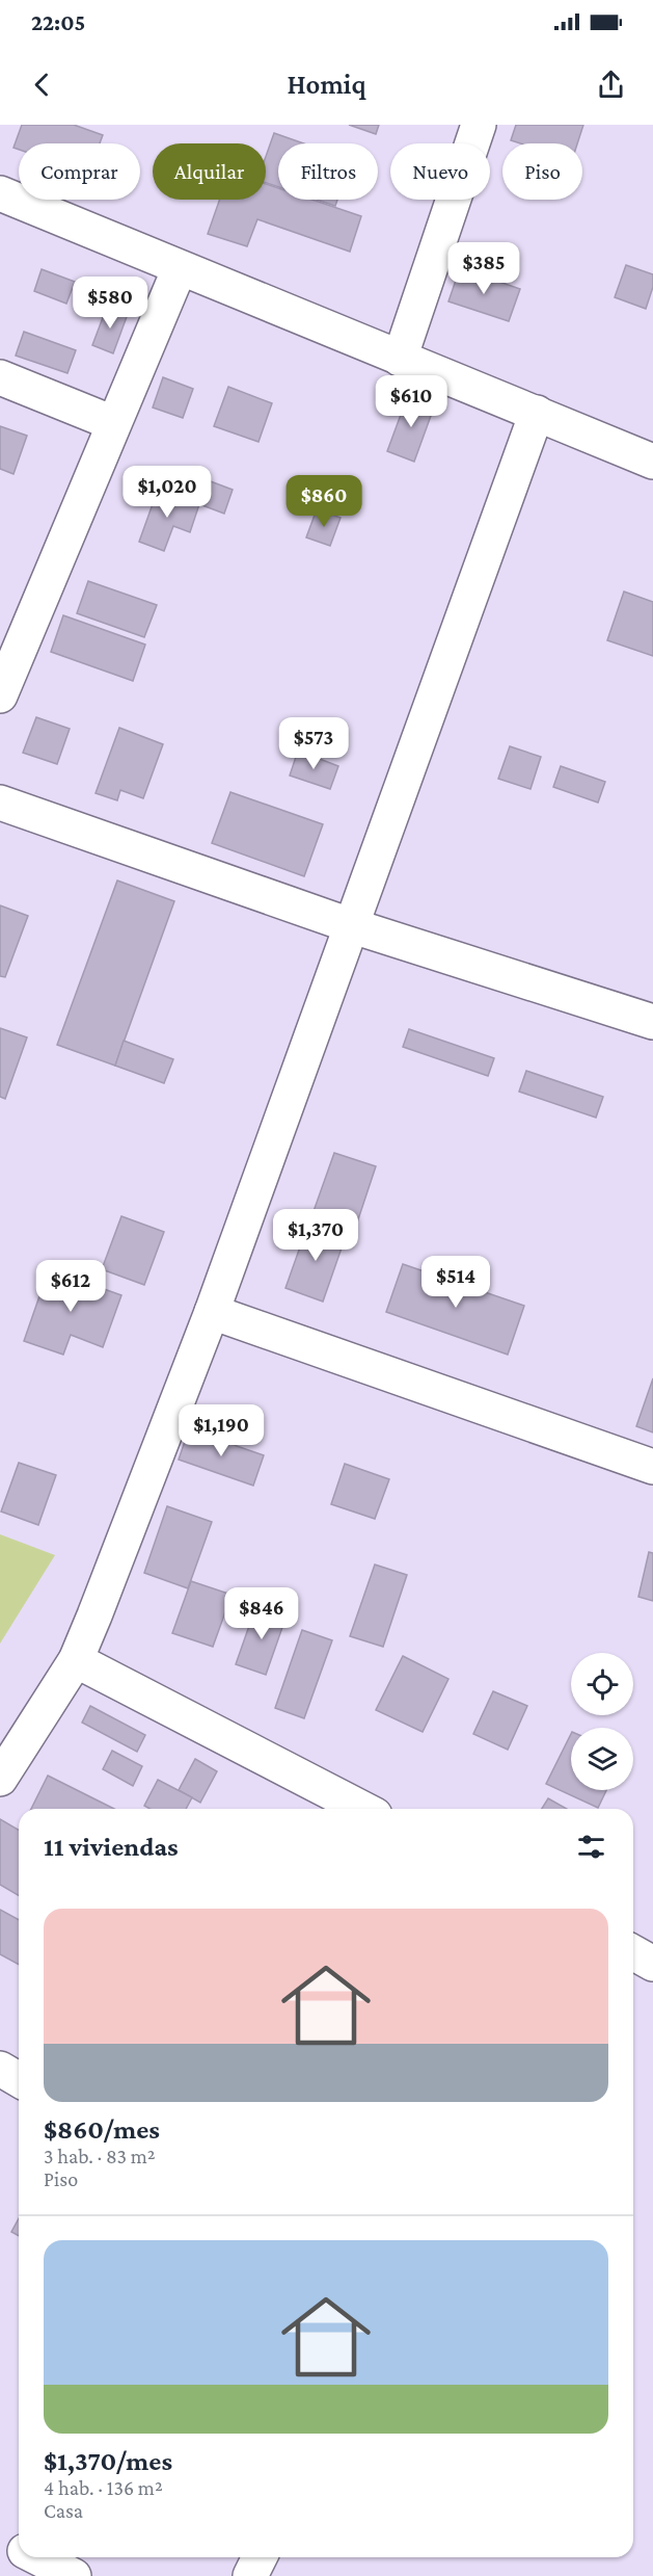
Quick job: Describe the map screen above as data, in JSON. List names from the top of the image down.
{
  "page": {
    "status": "22:05",
    "header": "Homiq",
    "chip": [
      "Comprar",
      "Alquilar",
      "Filtros",
      "Nuevo",
      "Piso"
    ],
    "price": [
      "$385",
      "$580",
      "$610",
      "$1,020",
      "$860",
      "$573",
      "$1,370",
      "$514",
      "$612",
      "$1,190",
      "$846"
    ],
    "heading": "11 viviendas",
    "list": [
      {
        "name": "$860/mes",
        "note": "3 hab. · 83 m² · Piso"
      },
      {
        "name": "$1,370/mes",
        "note": "4 hab. · 136 m² · Casa"
      }
    ]
  }
}
